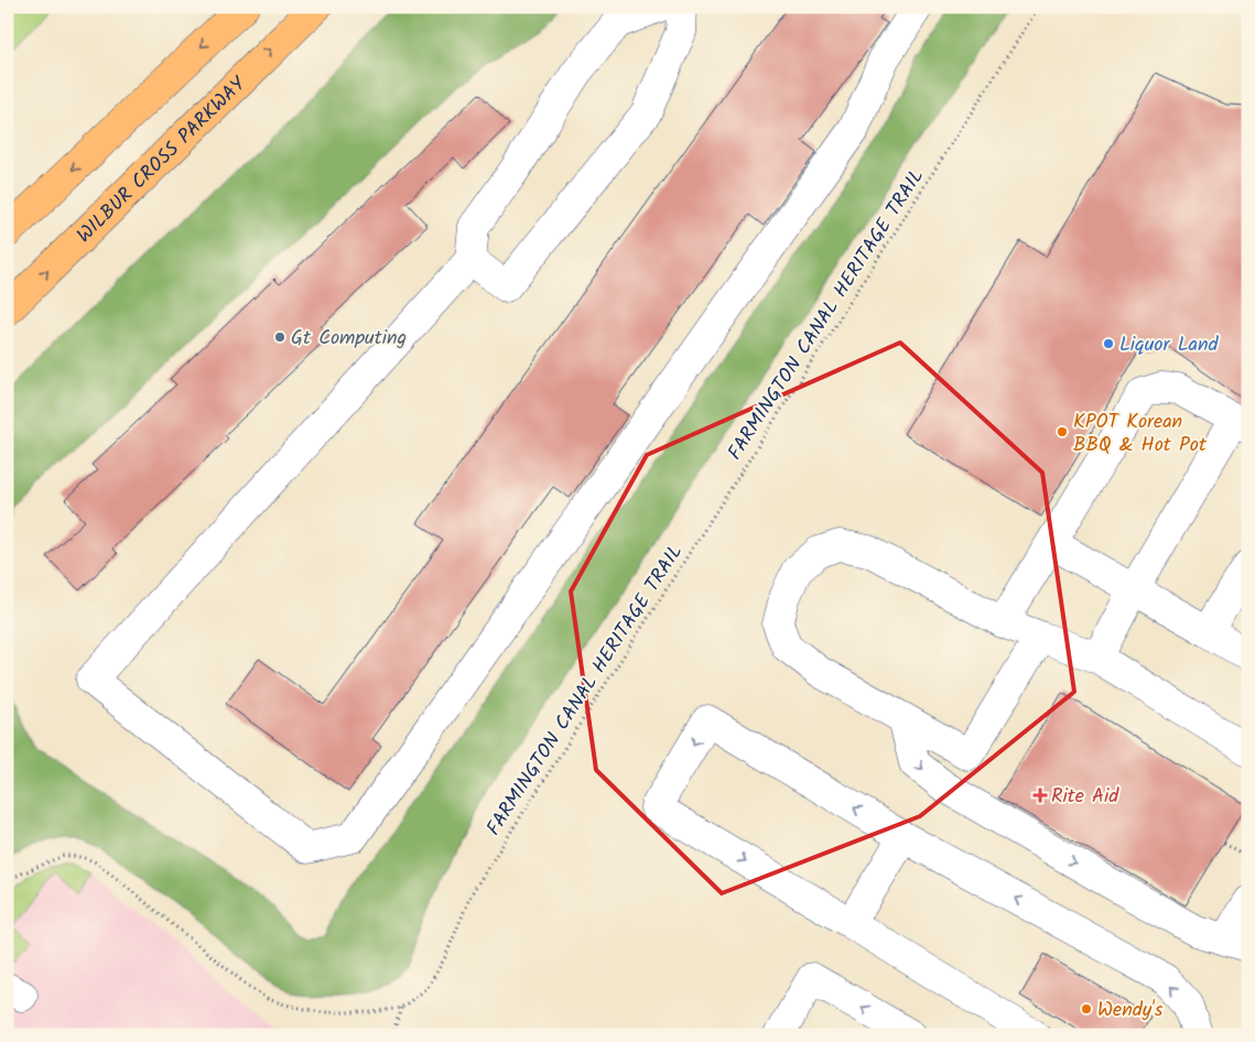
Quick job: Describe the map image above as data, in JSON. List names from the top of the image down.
{
  "streets": {
    "highway": ["WILBUR CROSS PARKWAY"],
    "path": ["FARMINGTON CANAL HERITAGE TRAIL"]
  },
  "places": {
    "other": [
      "Gt Computing",
      "Liquor Land",
      "KPOT Korean BBQ & Hot Pot",
      "Wendy's"
    ],
    "health": ["Rite Aid"]
  }
}
